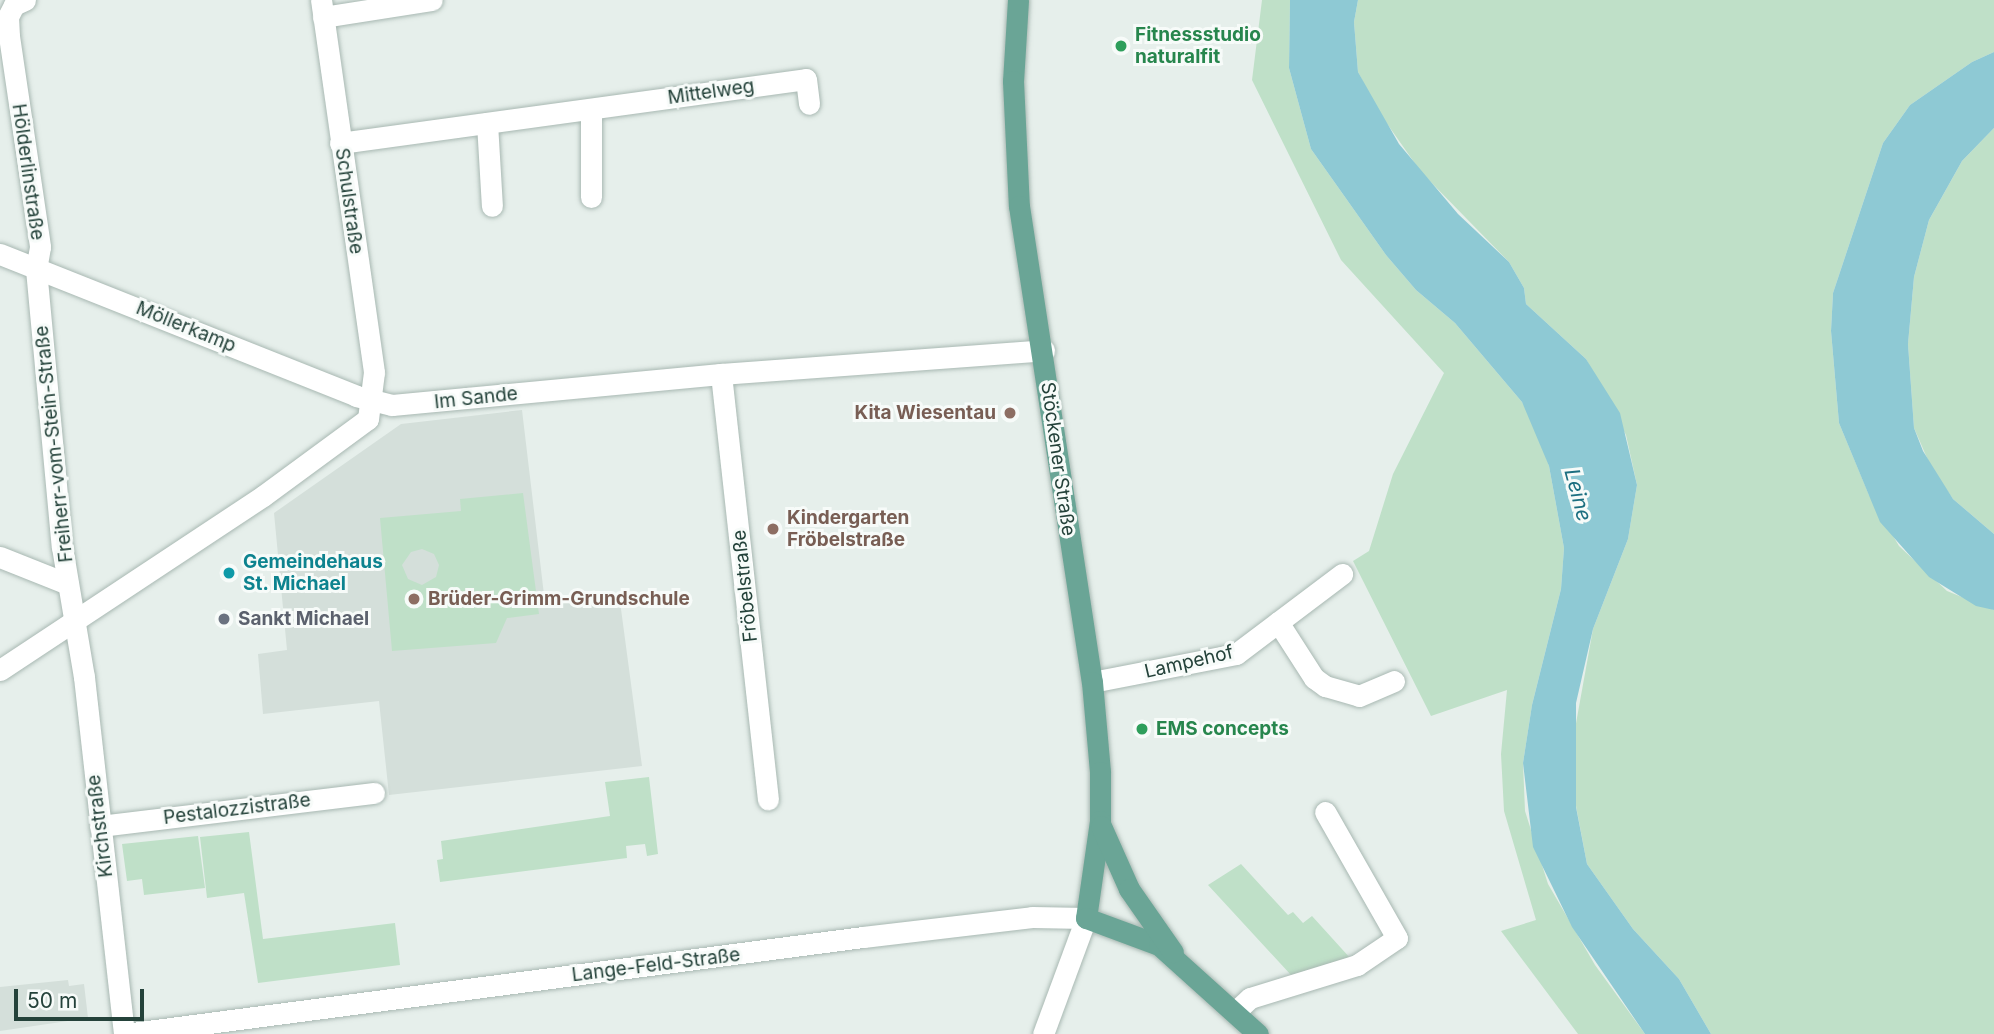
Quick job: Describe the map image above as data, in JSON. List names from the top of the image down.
{
  "streets": {
    "main road": ["Stöckener Straße", "Lange-Feld-Straße"],
    "street": [
      "Mittelweg",
      "Hölderlinstraße",
      "Schulstraße",
      "Möllerkamp",
      "Im Sande",
      "Freiherr-vom-Stein-Straße",
      "Fröbelstraße",
      "Lampehof",
      "Pestalozzistraße",
      "Kirchstraße"
    ]
  },
  "crossings": [
    ["Mittelweg", "Schulstraße"],
    ["Hölderlinstraße", "Möllerkamp"],
    ["Hölderlinstraße", "Freiherr-vom-Stein-Straße"],
    ["Schulstraße", "Möllerkamp"],
    ["Schulstraße", "Im Sande"],
    ["Möllerkamp", "Im Sande"],
    ["Möllerkamp", "Freiherr-vom-Stein-Straße"],
    ["Im Sande", "Stöckener Straße"],
    ["Im Sande", "Fröbelstraße"],
    ["Freiherr-vom-Stein-Straße", "Kirchstraße"],
    ["Stöckener Straße", "Lampehof"],
    ["Stöckener Straße", "Lange-Feld-Straße"],
    ["Pestalozzistraße", "Kirchstraße"],
    ["Kirchstraße", "Lange-Feld-Straße"]
  ],
  "water": ["Leine"],
  "places": [
    "Fitnessstudio naturalfit",
    "Kita Wiesentau",
    "Kindergarten Fröbelstraße",
    "Gemeindehaus St. Michael",
    "Brüder-Grimm-Grundschule",
    "Sankt Michael",
    "EMS concepts"
  ],
  "scale_bar": "50 m"
}
